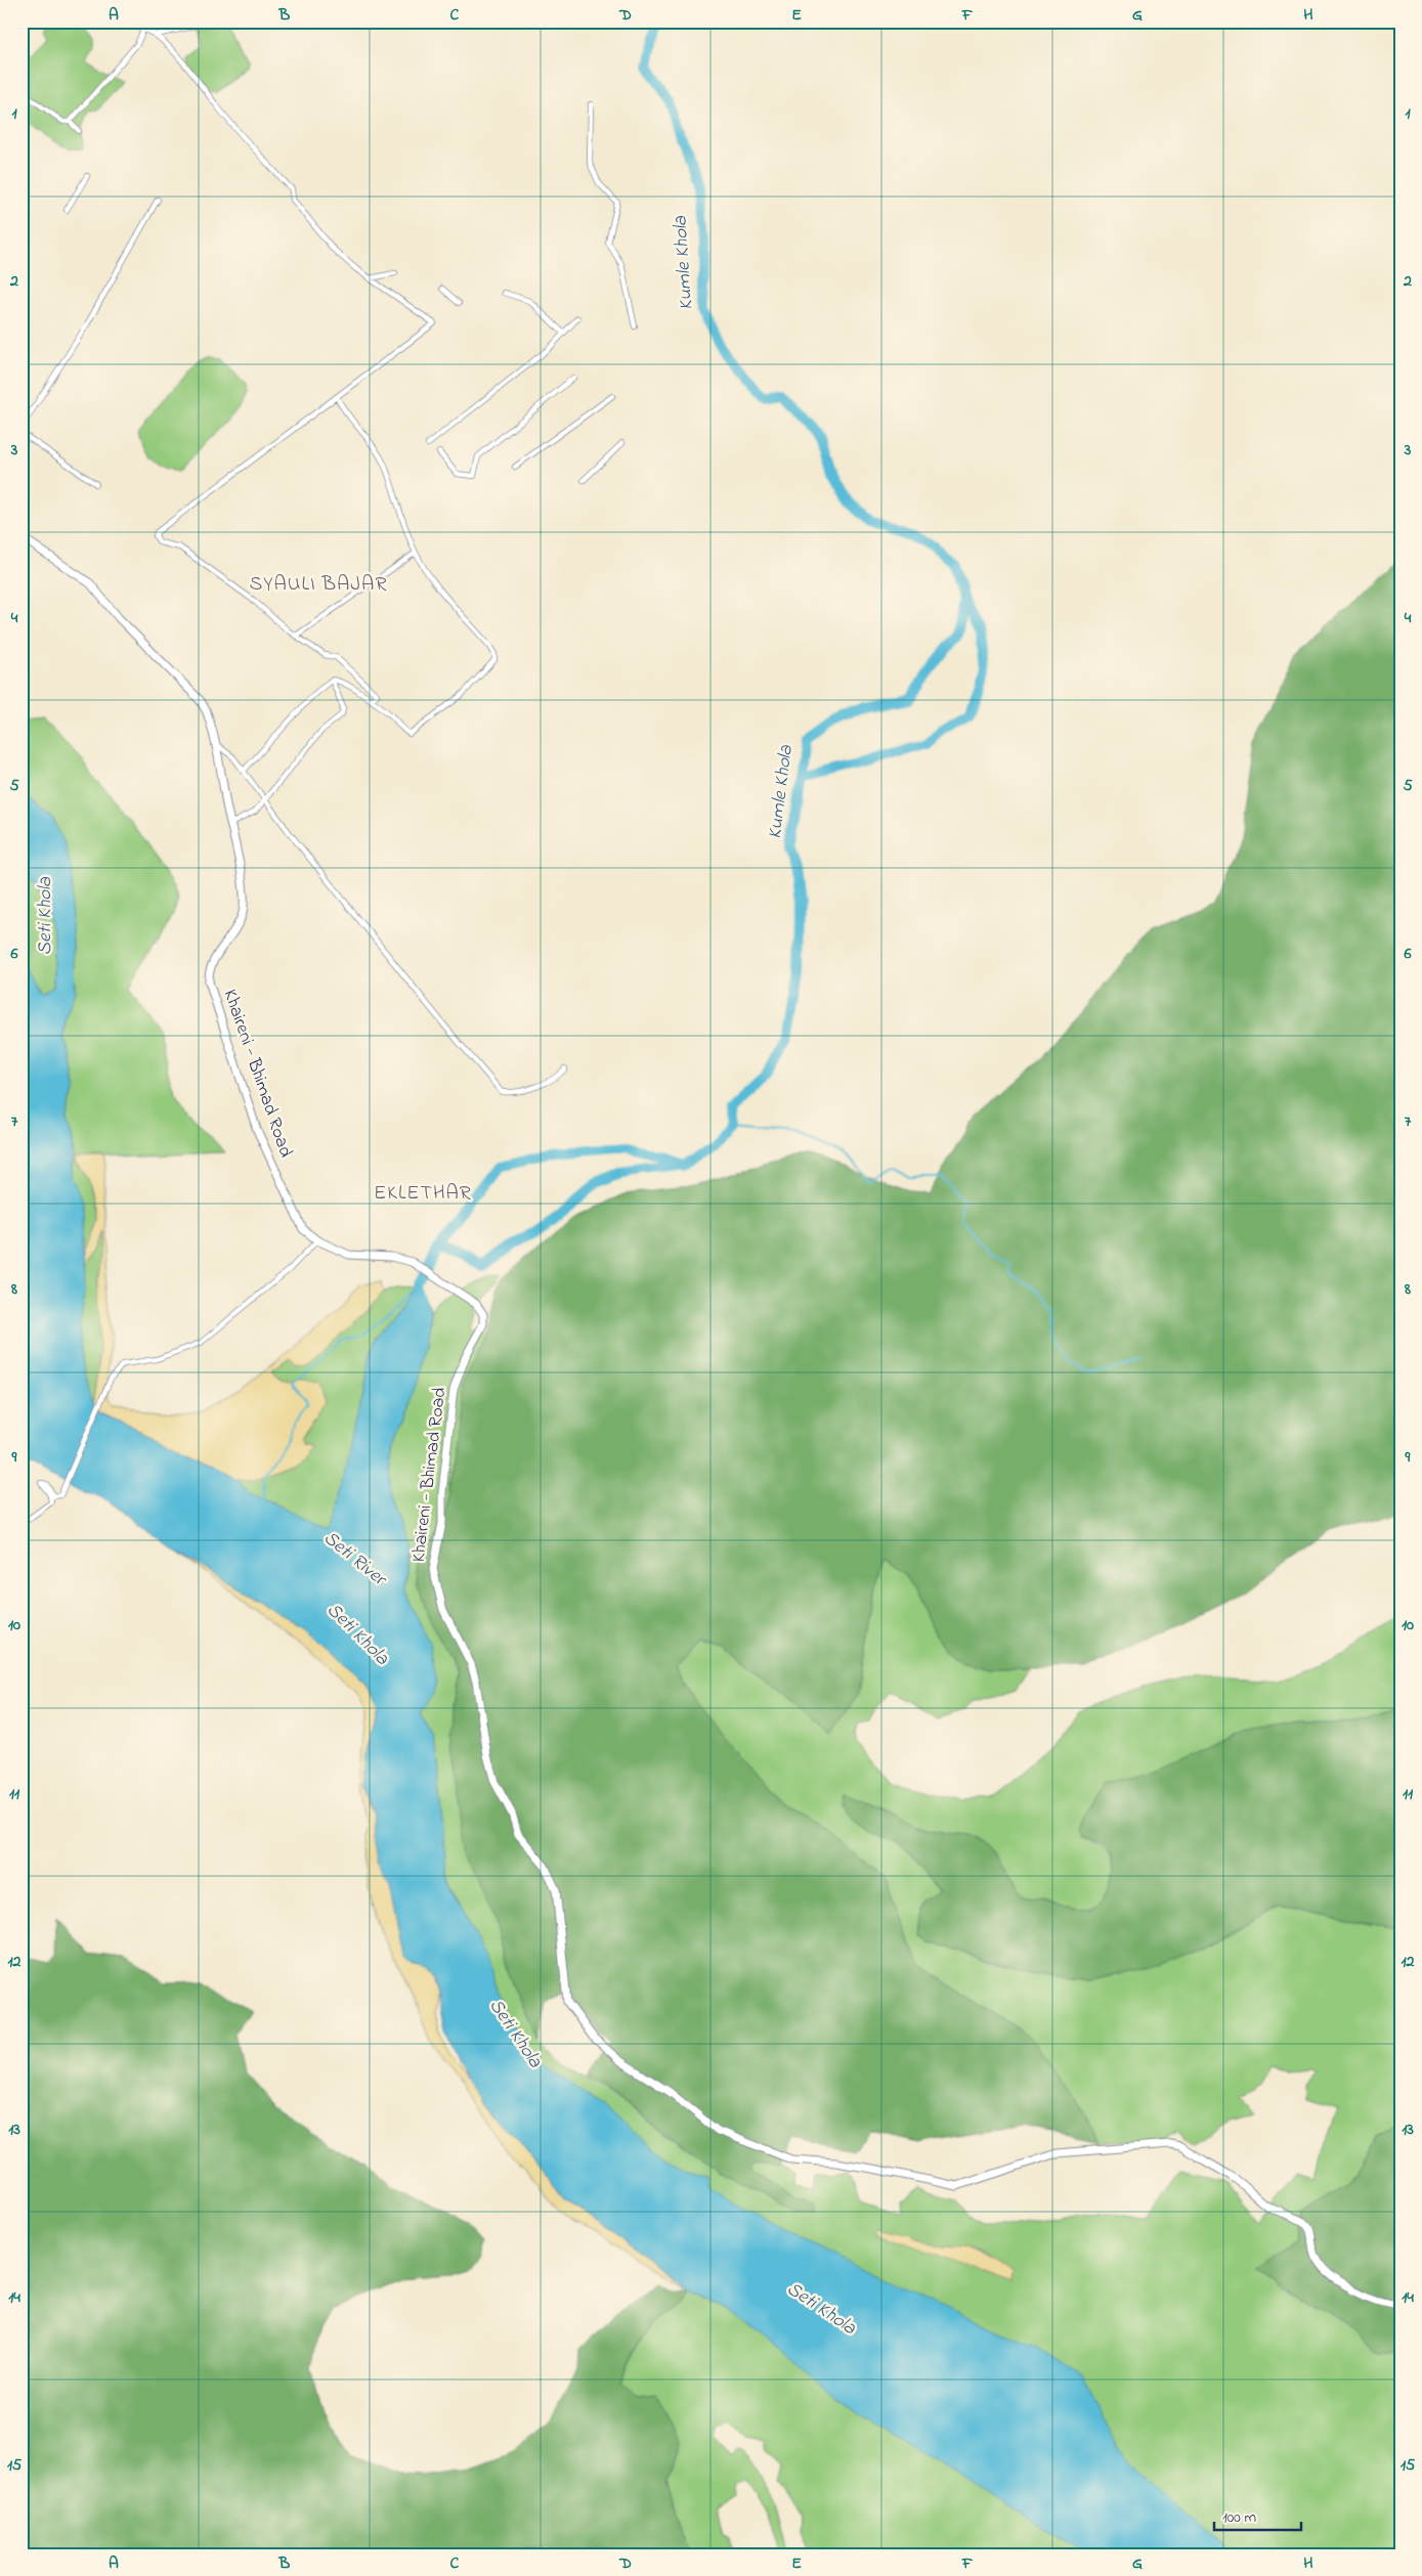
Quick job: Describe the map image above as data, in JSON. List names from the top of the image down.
{
  "streets": {
    "main road": ["Khaireni - Bhimad Road"]
  },
  "districts": ["SYAULI BAJAR", "EKLETHAR"],
  "water": ["Kumle Khola", "Seti Khola", "Seti River"],
  "scale_bar": "100 m",
  "grid": {
    "columns": [
      "A",
      "B",
      "C",
      "D",
      "E",
      "F",
      "G",
      "H"
    ],
    "rows": [
      "1",
      "2",
      "3",
      "4",
      "5",
      "6",
      "7",
      "8",
      "9",
      "10",
      "11",
      "12",
      "13",
      "14",
      "15"
    ]
  }
}
